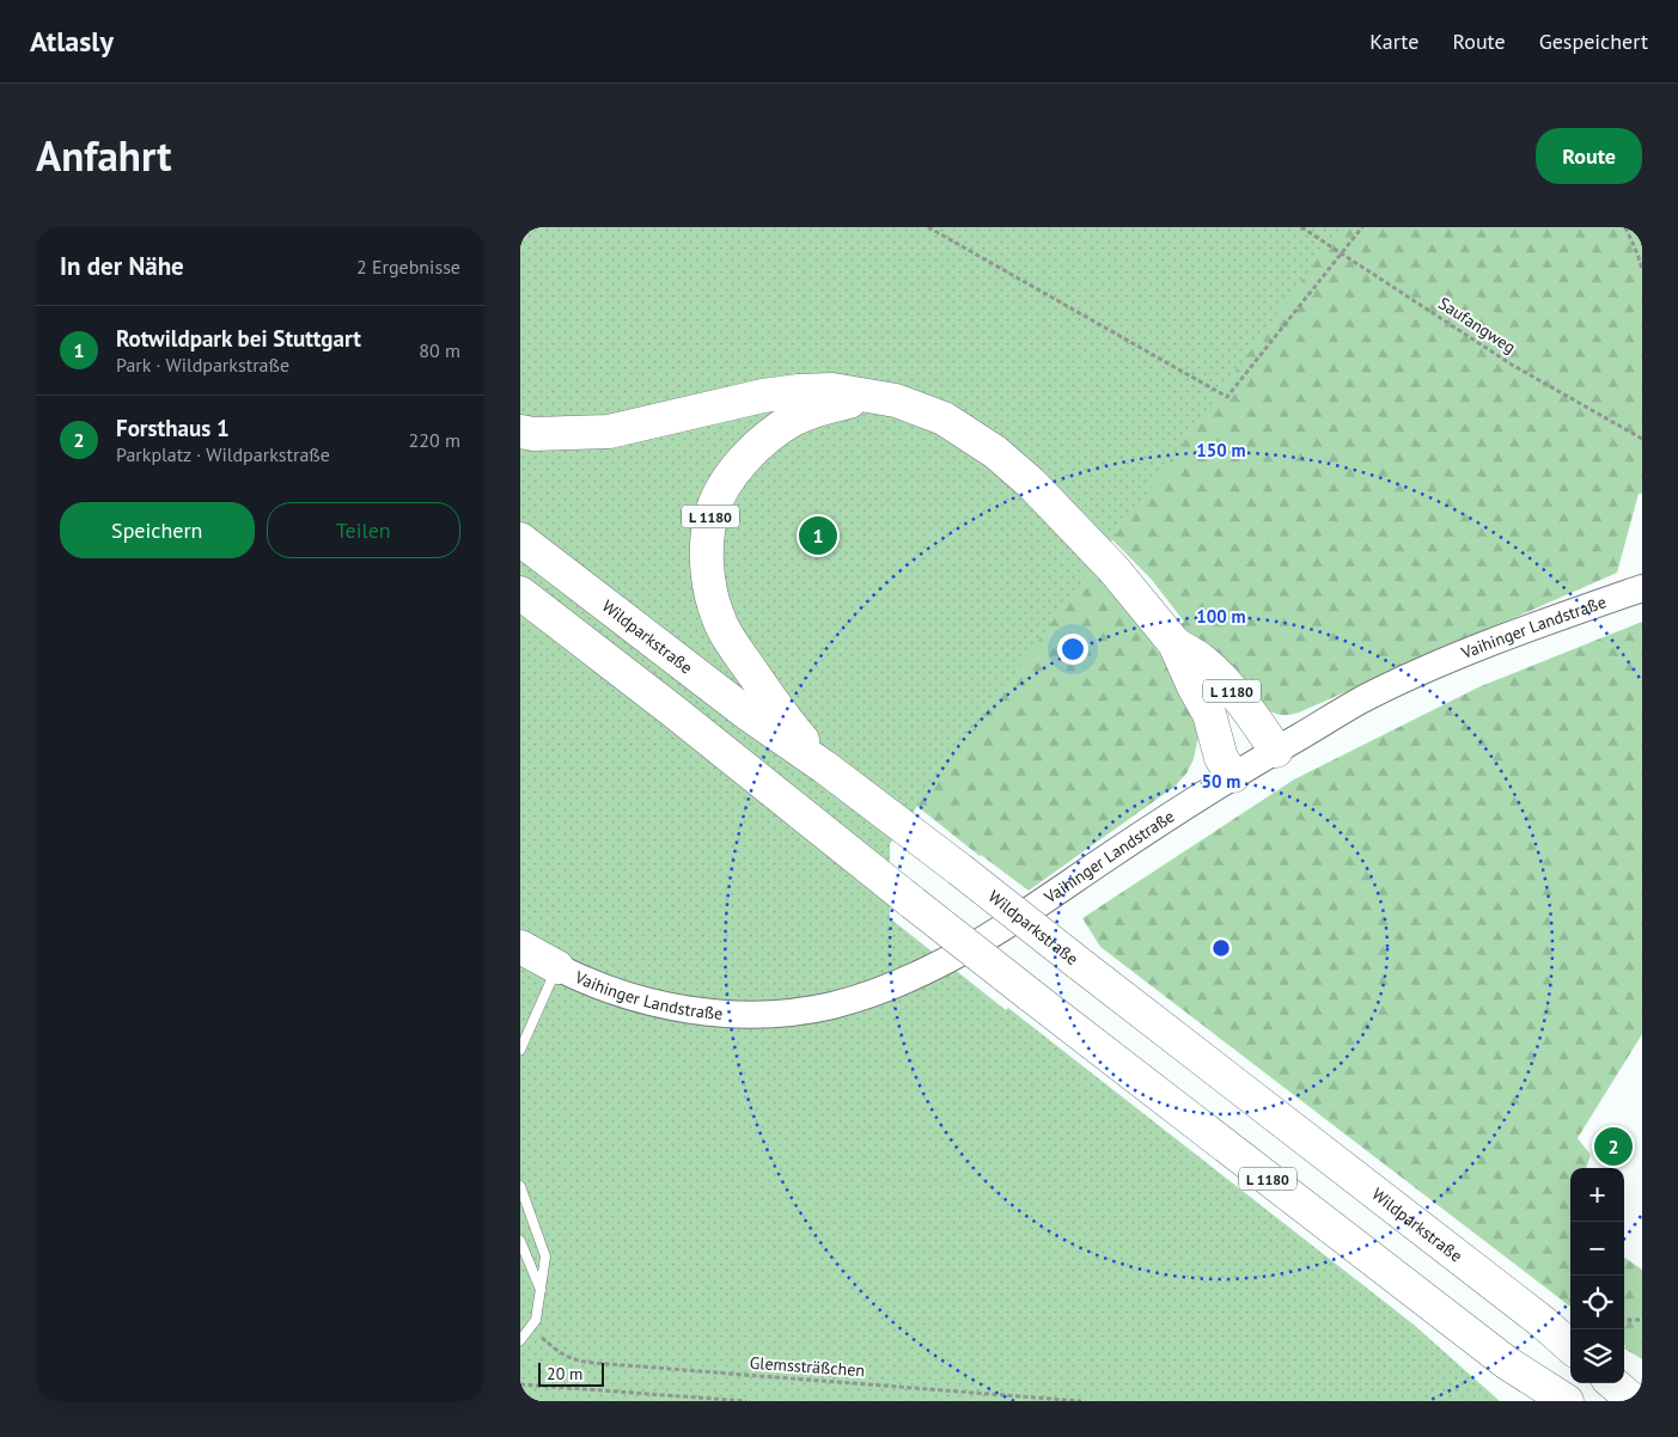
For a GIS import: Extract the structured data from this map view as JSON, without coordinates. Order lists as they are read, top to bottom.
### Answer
{
  "streets": {
    "highway": ["L 1180", "Wildparkstraße"],
    "street": ["Vaihinger Landstraße"],
    "path": ["Saufangweg", "Glemssträßchen"]
  },
  "crossings": [
    ["L 1180", "Vaihinger Landstraße"],
    ["L 1180", "Wildparkstraße"]
  ],
  "scale_bar": "20 m",
  "page": {
    "header": "Atlasly",
    "nav": ["Karte", "Route", "Gespeichert"],
    "title": "Anfahrt",
    "buttons": [
      "Route",
      ["Speichern", "Teilen"]
    ],
    "heading": ["In der Nähe", "2 Ergebnisse"],
    "list": [
      {
        "mark": "1",
        "name": "Rotwildpark bei Stuttgart",
        "note": "Park · Wildparkstraße",
        "value": "80 m"
      },
      {
        "mark": "2",
        "name": "Forsthaus 1",
        "note": "Parkplatz · Wildparkstraße",
        "value": "220 m"
      }
    ],
    "pins": ["1", "2"],
    "map_buttons": ["+", "−"],
    "scale": "20 m"
  },
  "rings": ["150 m", "100 m", "50 m"]
}
